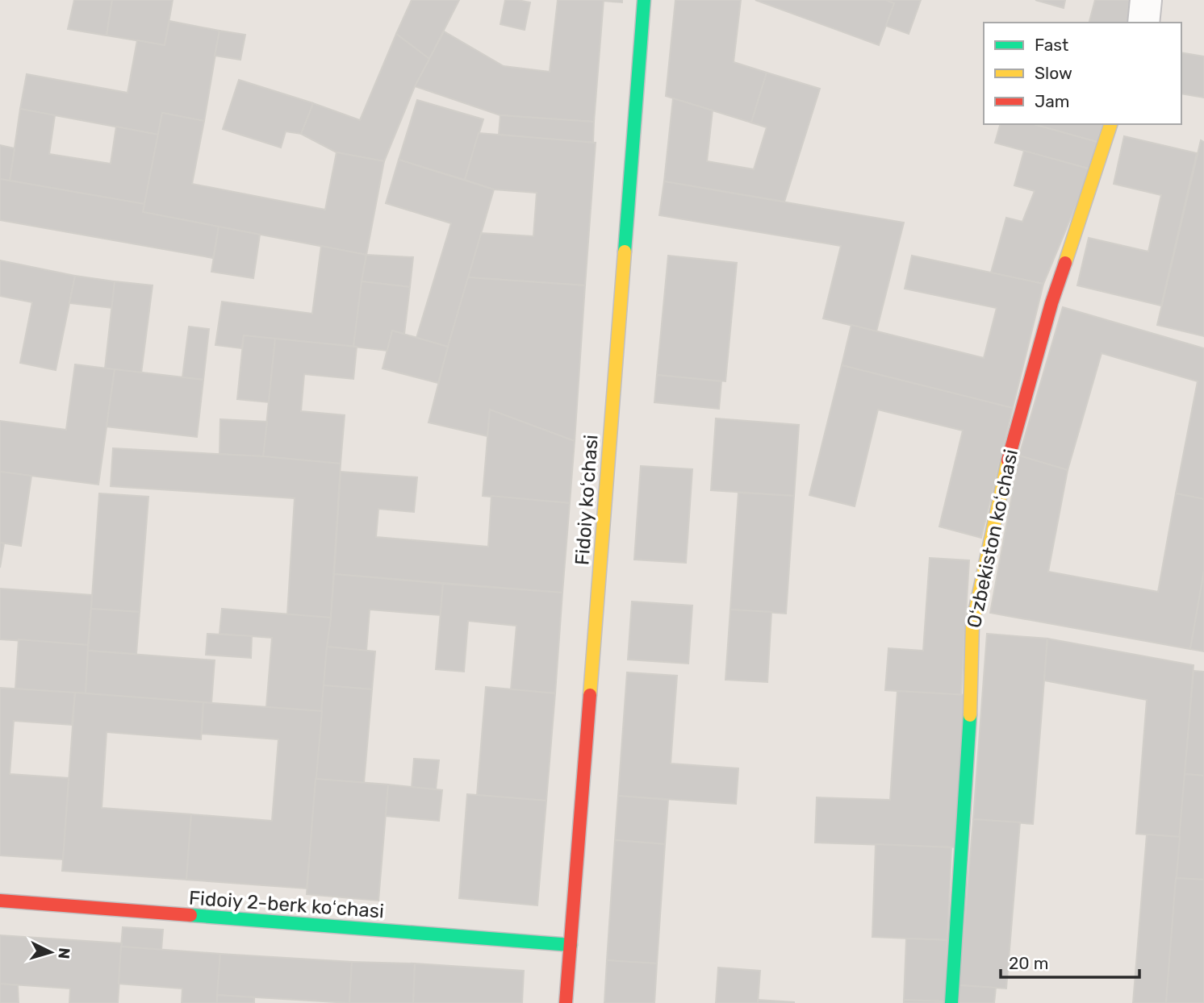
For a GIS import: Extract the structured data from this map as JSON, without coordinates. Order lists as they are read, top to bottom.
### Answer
{
  "streets": {
    "street": ["Fidoiy koʻchasi", "Oʻzbekiston koʻchasi", "Fidoiy 2-berk koʻchasi"]
  },
  "crossings": [
    ["Fidoiy koʻchasi", "Fidoiy 2-berk koʻchasi"]
  ],
  "legend": ["Fast", "Slow", "Jam"],
  "scale_bar": "20 m",
  "north": "right"
}
